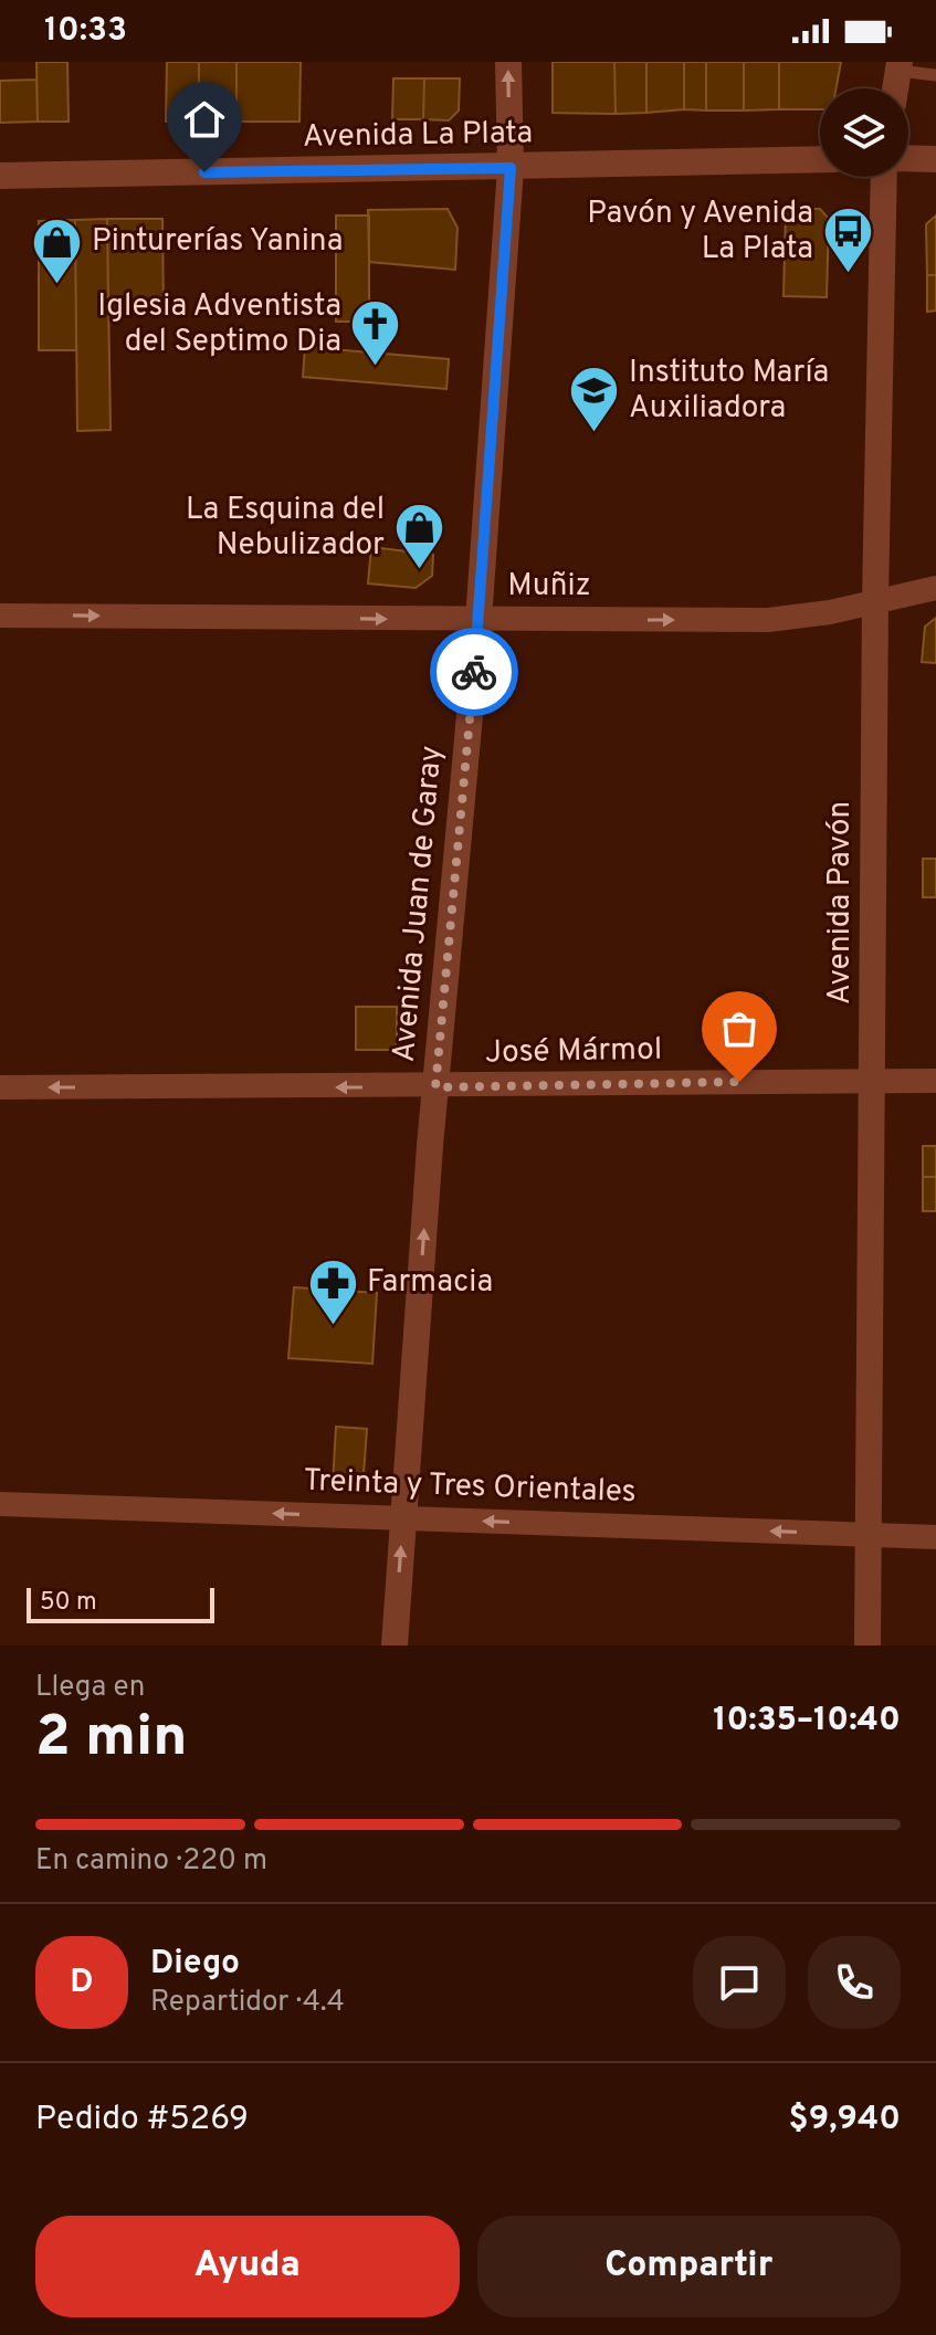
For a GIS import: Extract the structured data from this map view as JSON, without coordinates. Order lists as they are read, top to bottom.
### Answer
{
  "streets": {
    "main road": ["Avenida La Plata", "Avenida Pavón", "Avenida Juan de Garay"],
    "street": ["Muñiz", "José Mármol", "Treinta y Tres Orientales"]
  },
  "crossings": [
    ["Avenida La Plata", "Avenida Juan de Garay"],
    ["Muñiz", "Avenida Pavón"],
    ["Muñiz", "Avenida Juan de Garay"],
    ["Avenida Pavón", "José Mármol"],
    ["Avenida Pavón", "Treinta y Tres Orientales"],
    ["Avenida Juan de Garay", "José Mármol"],
    ["Avenida Juan de Garay", "Treinta y Tres Orientales"]
  ],
  "one_way": [
    "Muñiz",
    "Avenida Juan de Garay",
    "José Mármol",
    "Treinta y Tres Orientales"
  ],
  "places": {
    "bus stop": ["Pavón y Avenida La Plata"],
    "shop": ["Pinturerías Yanina", "La Esquina del Nebulizador"],
    "church": ["Iglesia Adventista del Septimo Dia"],
    "school or university": ["Instituto María Auxiliadora"],
    "pharmacy": ["Farmacia"]
  },
  "scale_bar": "50 m",
  "page": {
    "status": "10:33",
    "scale": "50 m",
    "heading": ["2 min", "Llega en", "10:35–10:40"],
    "panel": [
      "Diego",
      "Repartidor · 4.4",
      "Pedido #5269",
      "$9,940"
    ],
    "bar": "En camino · 220 m",
    "round": "D",
    "buttons": ["Ayuda", "Compartir"]
  }
}
